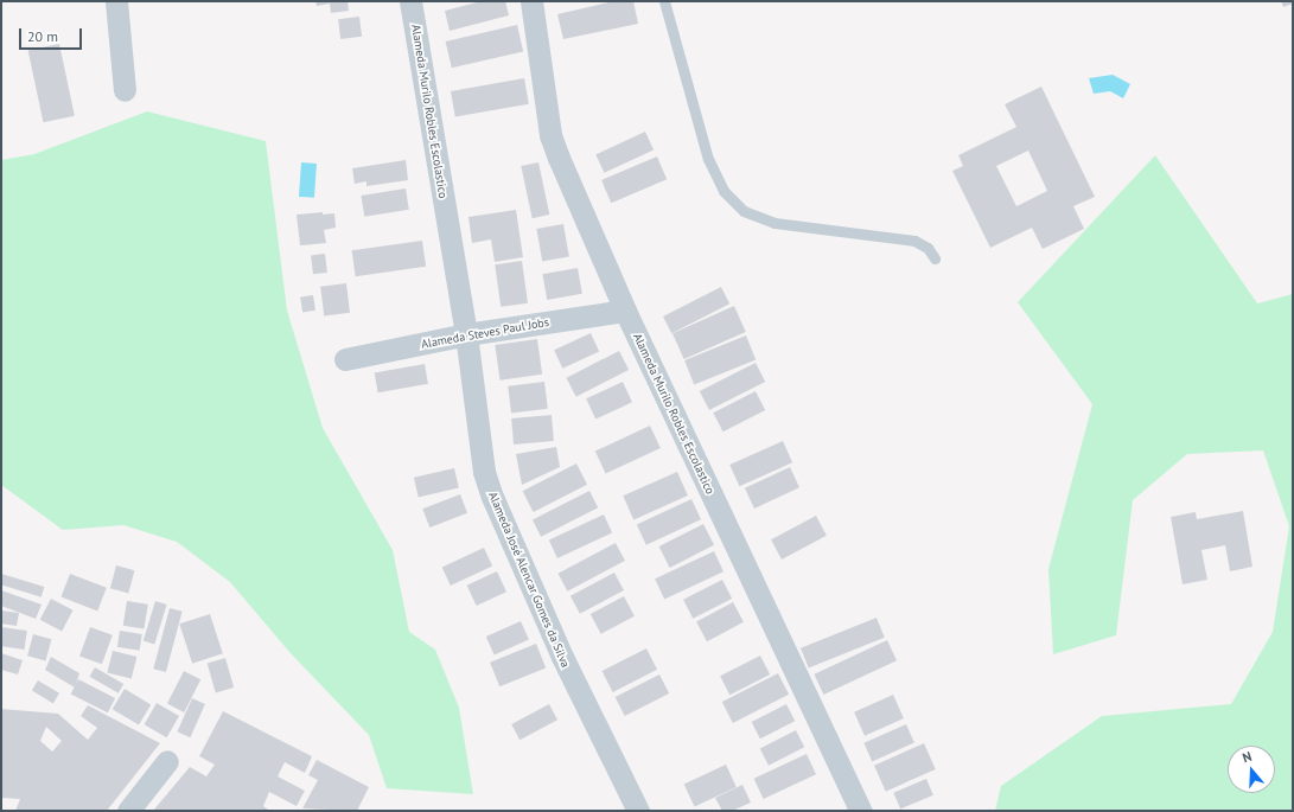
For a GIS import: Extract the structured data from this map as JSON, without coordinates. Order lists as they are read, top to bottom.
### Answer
{
  "streets": {
    "street": ["Alameda Murilo Robles Escolastico", "Alameda Steves Paul Jobs", "Alameda José Alencar Gomes da Silva"]
  },
  "crossings": [
    ["Alameda Murilo Robles Escolastico", "Alameda Steves Paul Jobs"],
    ["Alameda Murilo Robles Escolastico", "Alameda José Alencar Gomes da Silva"],
    ["Alameda Steves Paul Jobs", "Alameda José Alencar Gomes da Silva"]
  ],
  "scale_bar": "20 m",
  "north": "top"
}
